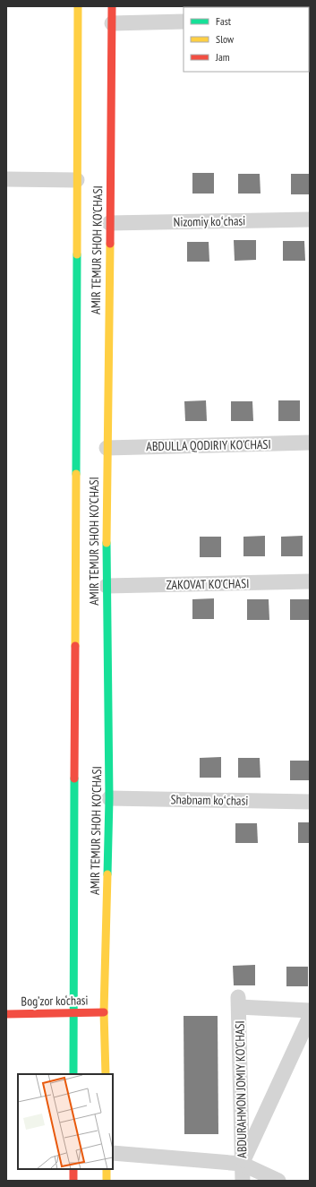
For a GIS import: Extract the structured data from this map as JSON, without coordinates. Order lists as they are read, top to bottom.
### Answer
{
  "streets": {
    "main road": ["AMIR TEMUR SHOH KO'CHASI", "Bogʼzor ko‘chasi"],
    "street": [
      "Nizomiy koʻchasi",
      "ABDULLA QODIRIY KO'CHASI",
      "ZAKOVAT KO'CHASI",
      "Shabnam koʻchasi",
      "ABDURAHMON JOMIY KO'CHASI"
    ]
  },
  "crossings": [
    ["Nizomiy koʻchasi", "AMIR TEMUR SHOH KO'CHASI"],
    ["AMIR TEMUR SHOH KO'CHASI", "ABDULLA QODIRIY KO'CHASI"],
    ["AMIR TEMUR SHOH KO'CHASI", "ZAKOVAT KO'CHASI"],
    ["AMIR TEMUR SHOH KO'CHASI", "Shabnam koʻchasi"],
    ["AMIR TEMUR SHOH KO'CHASI", "Bogʼzor ko‘chasi"]
  ],
  "legend": ["Fast", "Slow", "Jam"]
}
